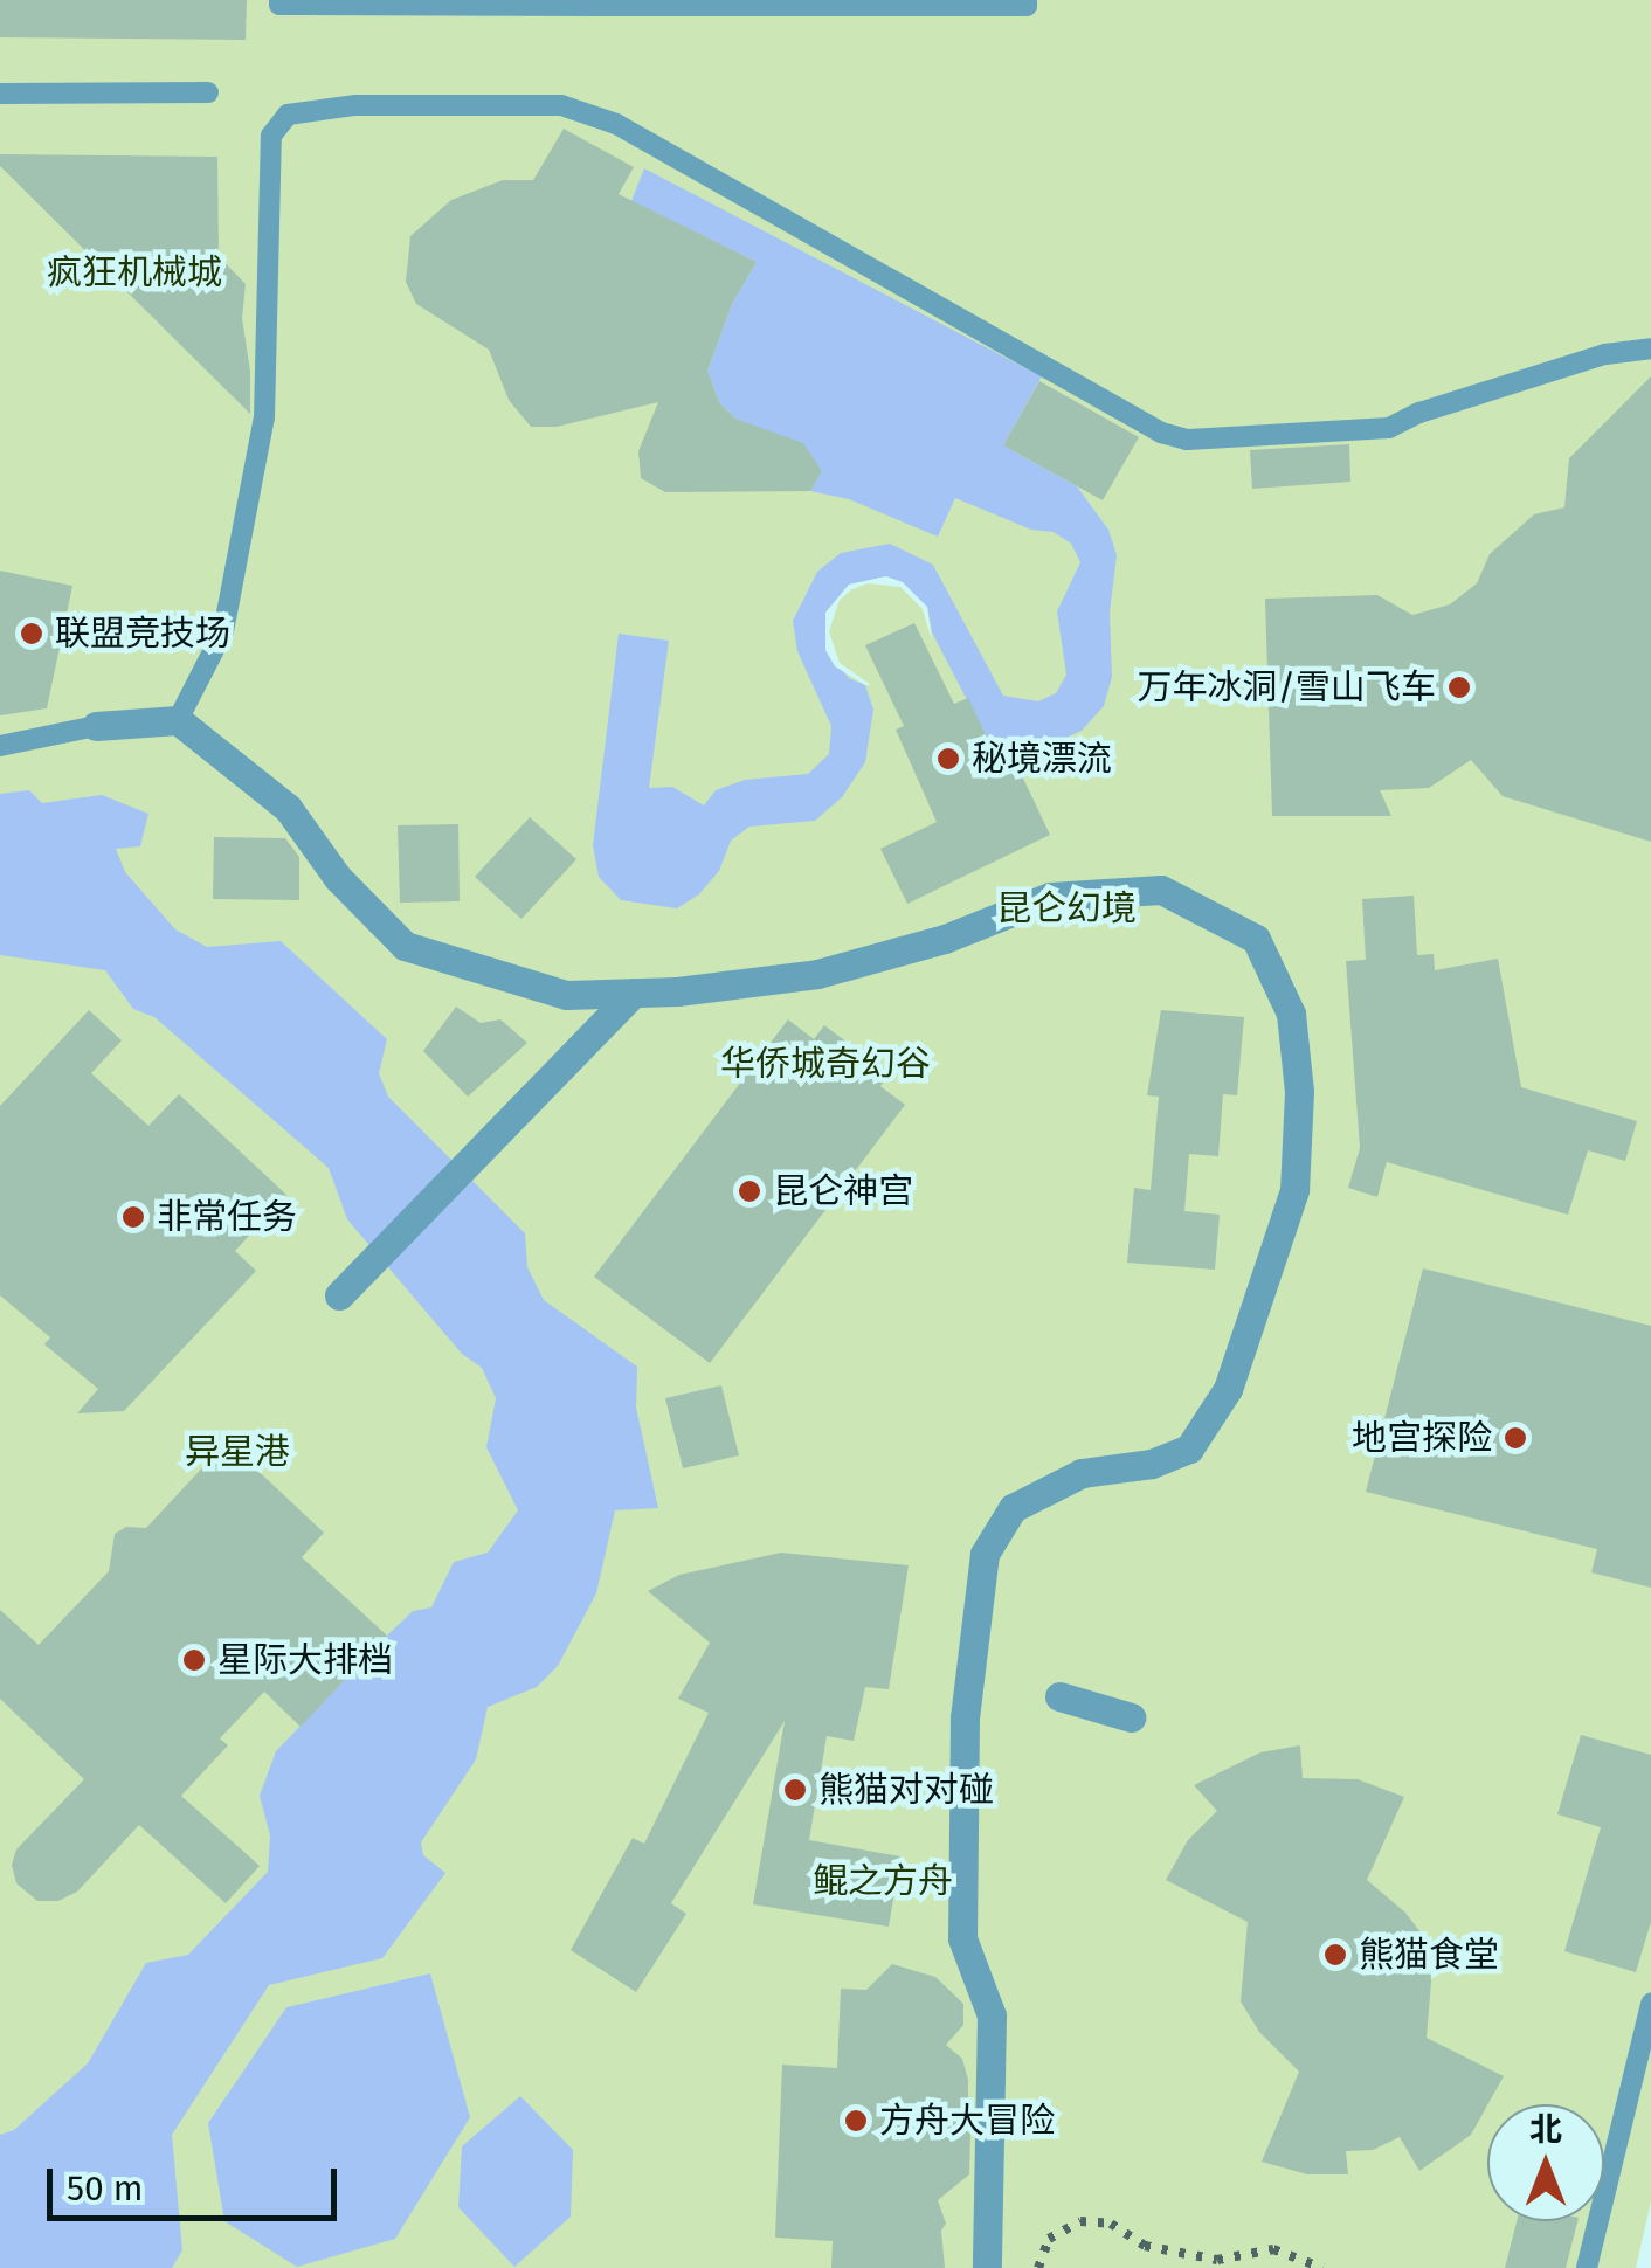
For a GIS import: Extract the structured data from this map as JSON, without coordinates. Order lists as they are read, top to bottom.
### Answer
{
  "parks": [
    "疯狂机械城",
    "昆仑幻境",
    "华侨城奇幻谷",
    "异星港",
    "鲲之方舟"
  ],
  "places": [
    "联盟竞技场",
    "万年冰洞/雪山飞车",
    "秘境漂流",
    "昆仑神宫",
    "非常任务",
    "地宫探险",
    "星际大排档",
    "熊猫对对碰",
    "熊猫食堂",
    "方舟大冒险"
  ],
  "scale_bar": "50 m",
  "north": "top"
}
